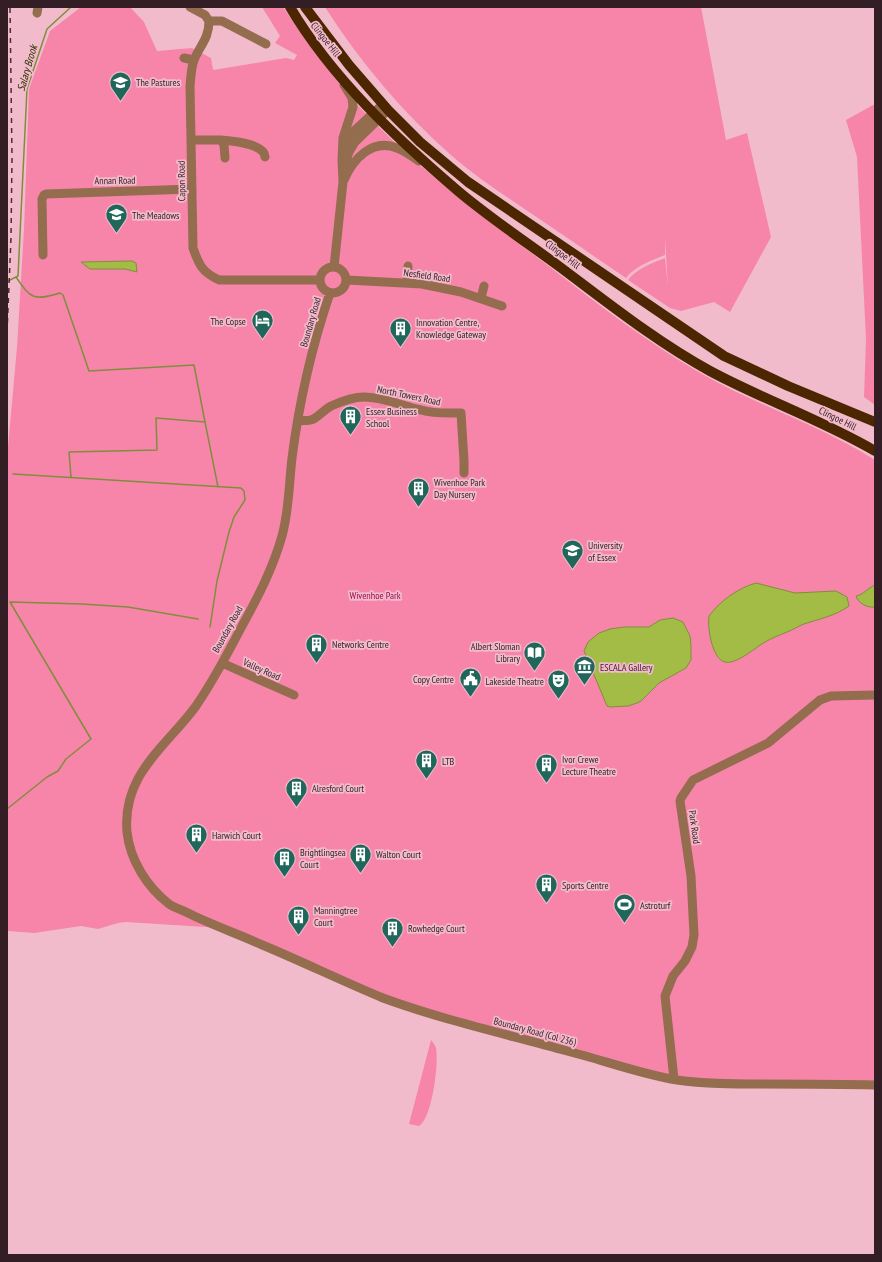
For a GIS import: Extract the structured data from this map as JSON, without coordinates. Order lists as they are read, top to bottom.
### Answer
{
  "streets": {
    "main road": ["Clingoe Hill"],
    "street": [
      "Annan Road",
      "Capon Road",
      "Nesfield Road",
      "Boundary Road",
      "North Towers Road",
      "Valley Road",
      "Park Road",
      "Boundary Road (Col 236)"
    ]
  },
  "crossings": [
    ["Annan Road", "Capon Road"],
    ["Capon Road", "Nesfield Road"],
    ["Capon Road", "Boundary Road"],
    ["Nesfield Road", "Boundary Road"],
    ["Boundary Road", "North Towers Road"],
    ["Boundary Road", "Valley Road"],
    ["Boundary Road", "Boundary Road (Col 236)"],
    ["Park Road", "Boundary Road (Col 236)"]
  ],
  "water": ["Salary Brook"],
  "parks": ["Wivenhoe Park"],
  "places": {
    "school or university": ["The Pastures", "The Meadows", "University of Essex"],
    "hotel": ["The Copse"],
    "building": [
      "Innovation Centre, Knowledge Gateway",
      "Essex Business School",
      "Wivenhoe Park Day Nursery",
      "Networks Centre",
      "LTB",
      "Ivor Crewe Lecture Theatre",
      "Alresford Court",
      "Harwich Court",
      "Walton Court",
      "Brightlingsea Court",
      "Sports Centre",
      "Manningtree Court",
      "Rowhedge Court"
    ],
    "library": ["Albert Sloman Library"],
    "museum": ["ESCALA Gallery"],
    "public building": ["Copy Centre"],
    "theatre": ["Lakeside Theatre"],
    "sports": ["Astroturf"]
  }
}
